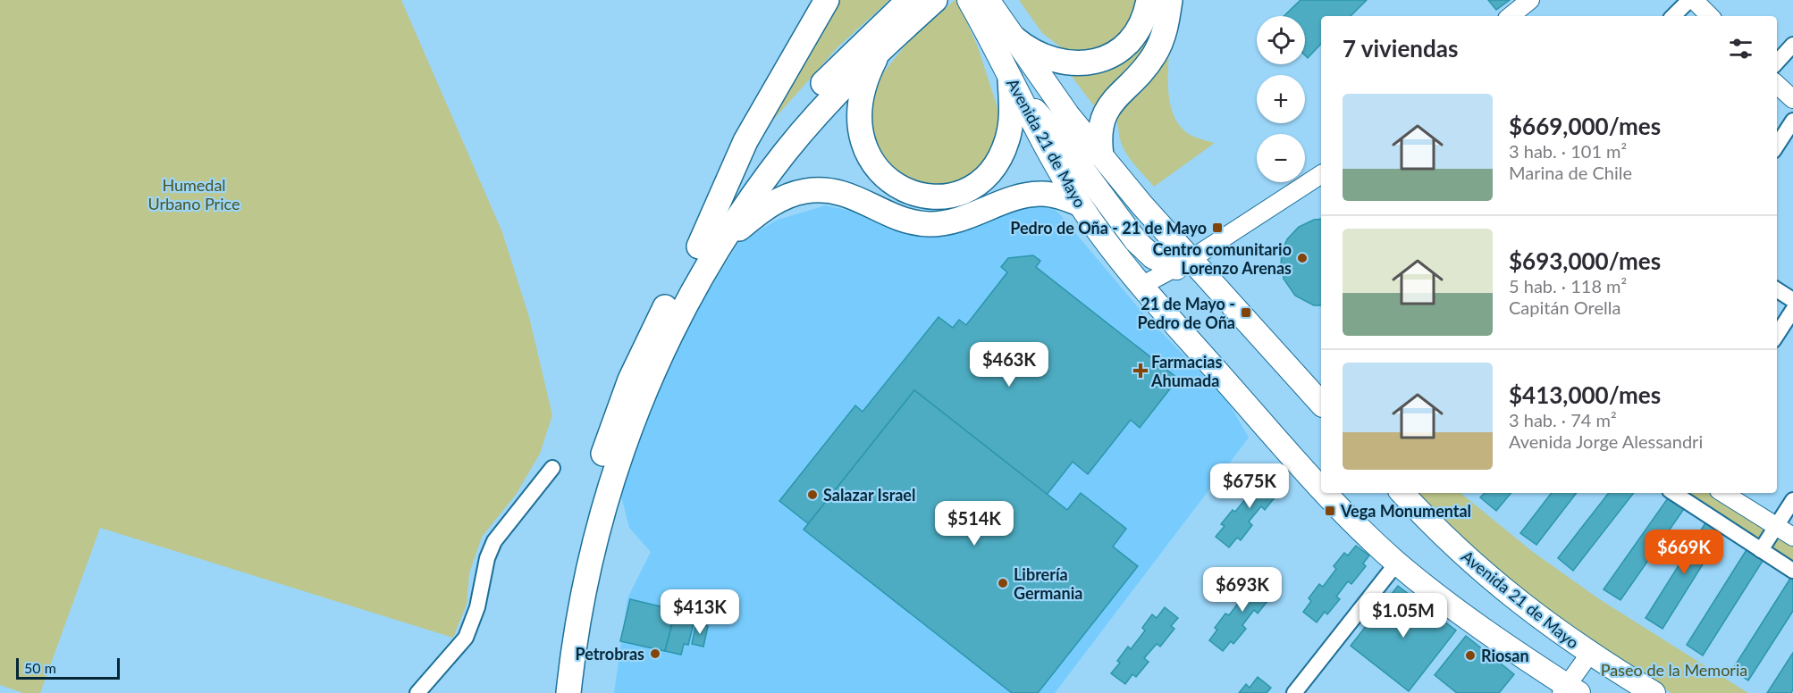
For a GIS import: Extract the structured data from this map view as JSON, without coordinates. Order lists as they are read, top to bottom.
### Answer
{
  "streets": {
    "main road": ["Avenida 21 de Mayo"]
  },
  "parks": ["Humedal Urbano Price", "Paseo de la Memoria"],
  "places": {
    "transit": ["Pedro de Oña - 21 de Mayo", "21 de Mayo - Pedro de Oña", "Vega Monumental"],
    "other": [
      "Centro comunitario Lorenzo Arenas",
      "Salazar Israel",
      "Librería Germania",
      "Petrobras",
      "Riosan"
    ],
    "health": ["Farmacias Ahumada"]
  },
  "scale_bar": "50 m",
  "page": {
    "map_buttons": ["+", "−"],
    "heading": "7 viviendas",
    "list": [
      {
        "name": "$669,000/mes",
        "note": "3 hab. · 101 m² · Marina de Chile"
      },
      {
        "name": "$693,000/mes",
        "note": "5 hab. · 118 m² · Capitán Orella"
      },
      {
        "name": "$413,000/mes",
        "note": "3 hab. · 74 m² · Avenida Jorge Alessandri"
      }
    ],
    "price": [
      "$463K",
      "$675K",
      "$514K",
      "$669K",
      "$693K",
      "$413K",
      "$1.05M"
    ],
    "scale": "50 m"
  }
}
